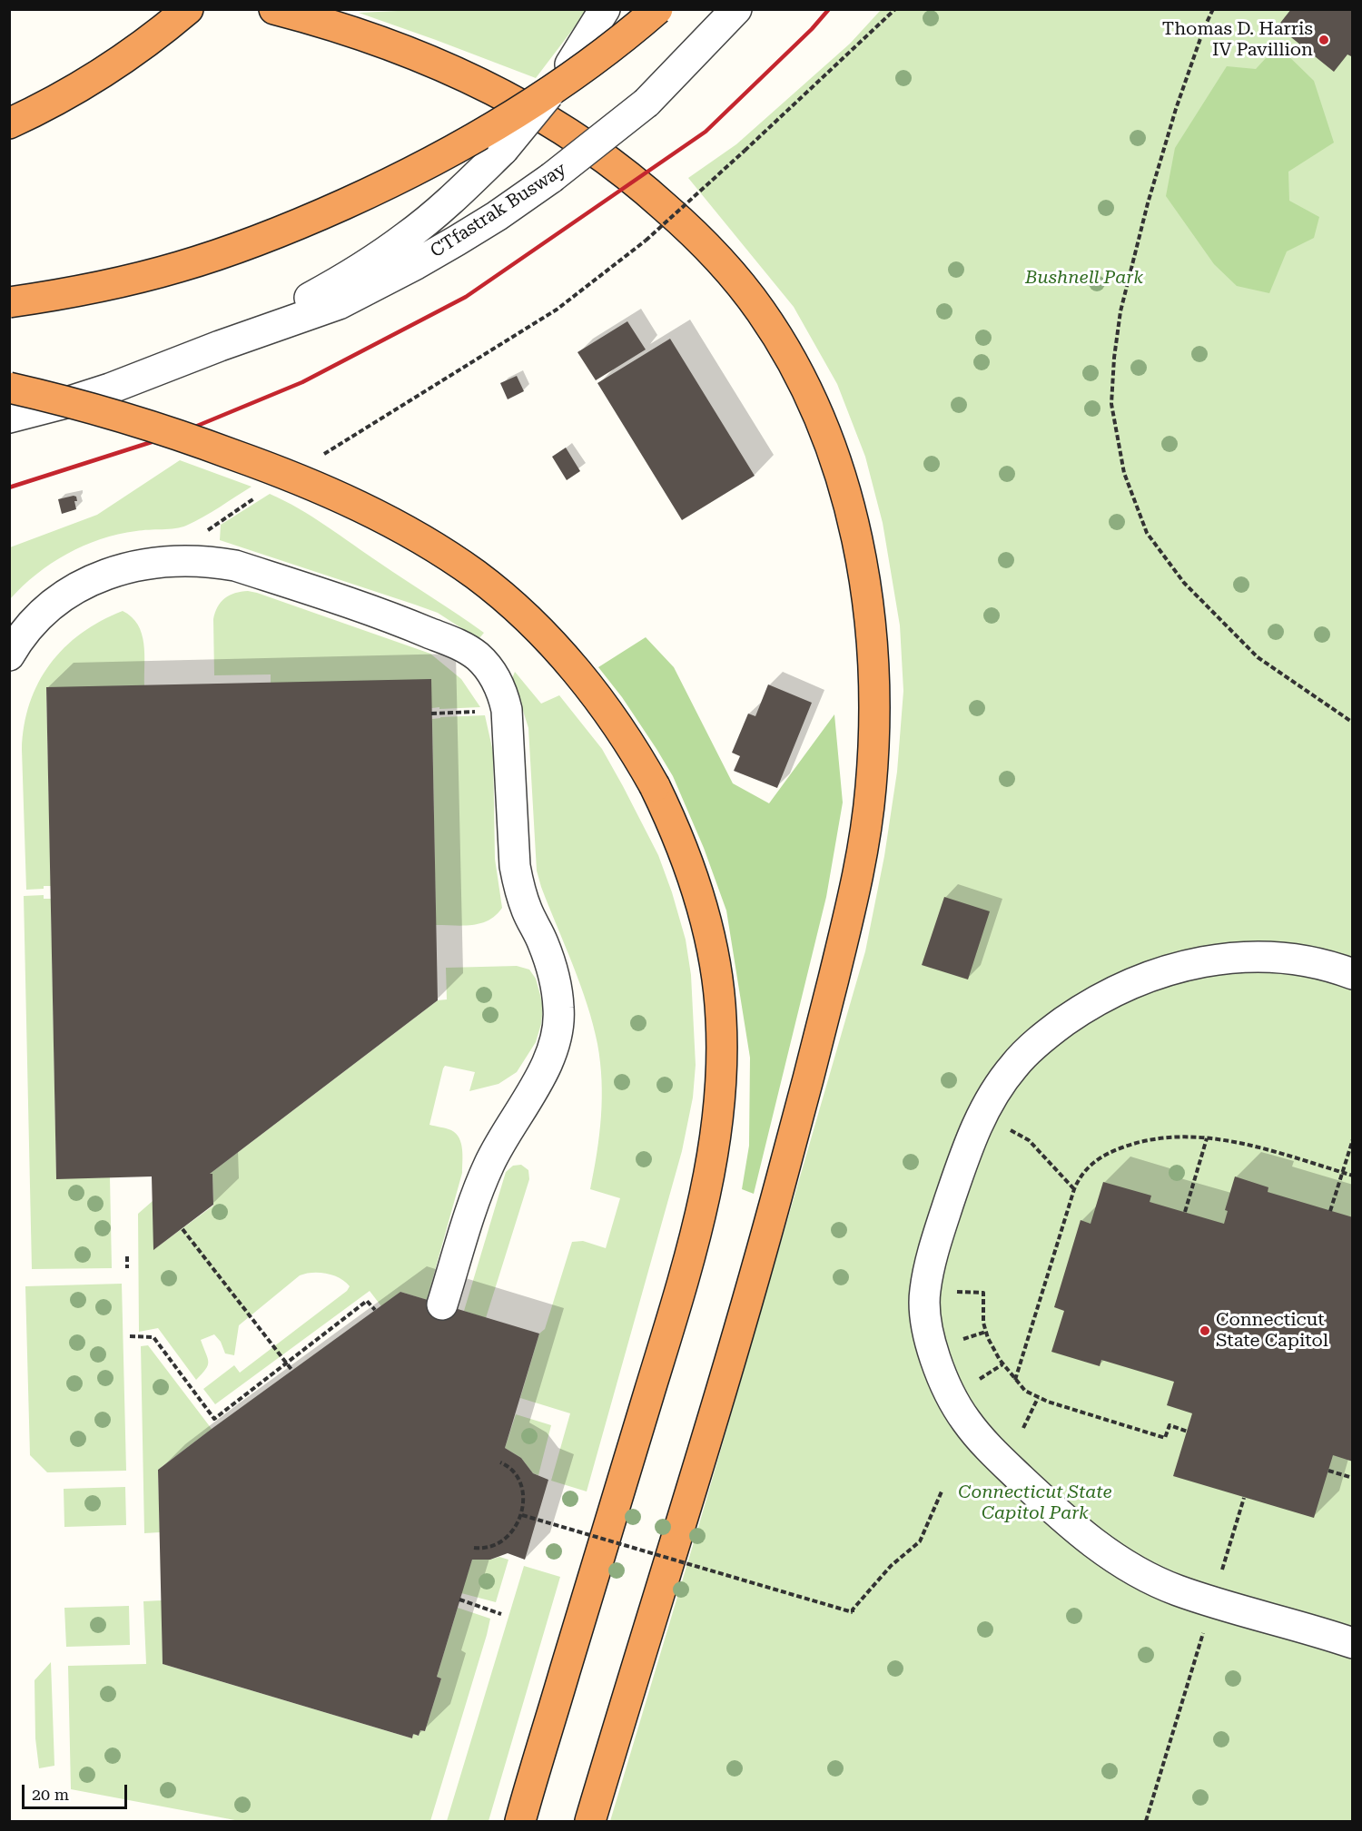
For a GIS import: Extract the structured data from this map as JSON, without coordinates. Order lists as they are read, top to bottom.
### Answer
{
  "streets": {
    "street": ["CTfastrak Busway"]
  },
  "parks": ["Bushnell Park", "Connecticut State Capitol Park"],
  "places": ["Thomas D. Harris IV Pavillion", "Connecticut State Capitol"],
  "scale_bar": "20 m"
}
